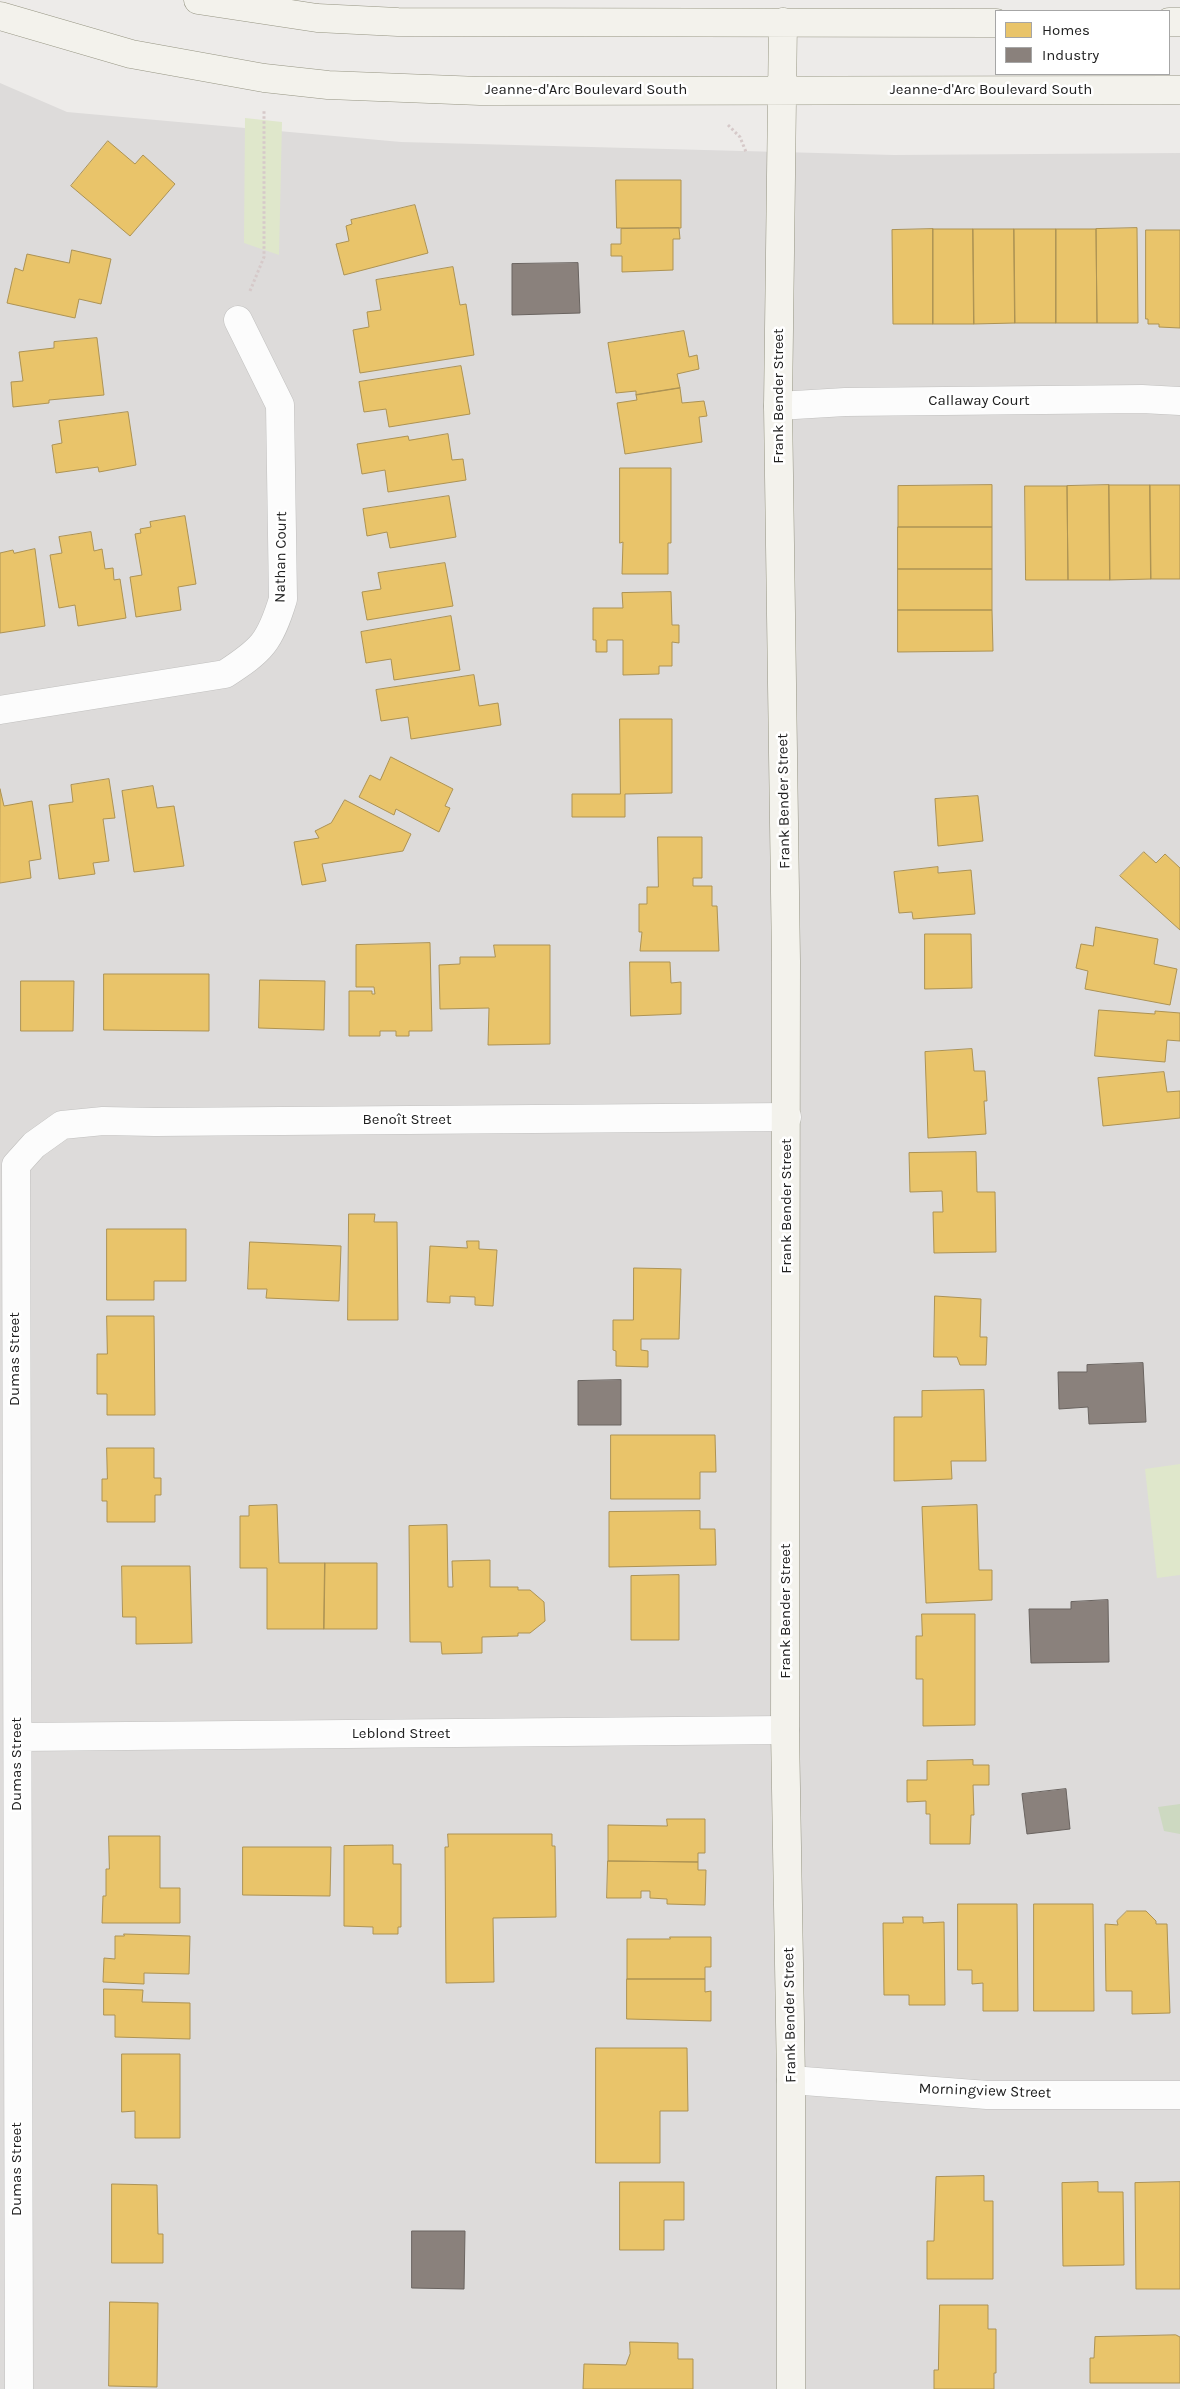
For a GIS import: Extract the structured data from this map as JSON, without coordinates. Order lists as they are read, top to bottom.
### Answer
{
  "streets": {
    "street": [
      "Jeanne-d'Arc Boulevard South",
      "Frank Bender Street",
      "Callaway Court",
      "Nathan Court",
      "Benoît Street",
      "Dumas Street",
      "Leblond Street",
      "Morningview Street"
    ]
  },
  "crossings": [
    ["Jeanne-d'Arc Boulevard South", "Frank Bender Street"],
    ["Frank Bender Street", "Callaway Court"],
    ["Frank Bender Street", "Benoît Street"],
    ["Frank Bender Street", "Leblond Street"],
    ["Frank Bender Street", "Morningview Street"],
    ["Benoît Street", "Dumas Street"],
    ["Dumas Street", "Leblond Street"]
  ],
  "legend": ["Homes", "Industry"]
}
